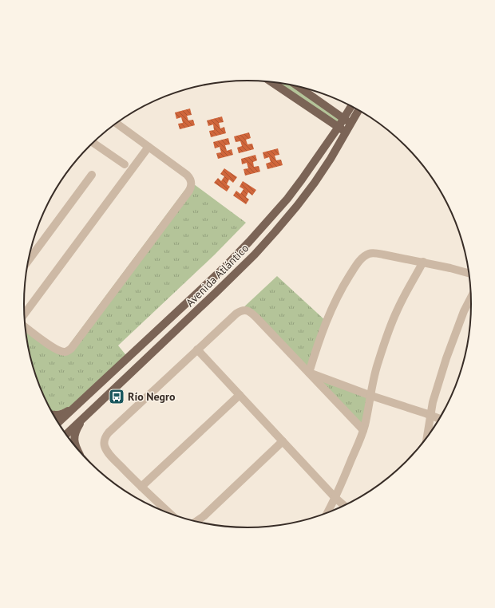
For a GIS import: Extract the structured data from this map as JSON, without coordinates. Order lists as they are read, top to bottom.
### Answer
{
  "streets": {
    "main road": ["Avenida Atlántico"]
  },
  "places": {
    "bus stop": ["Río Negro"]
  }
}
